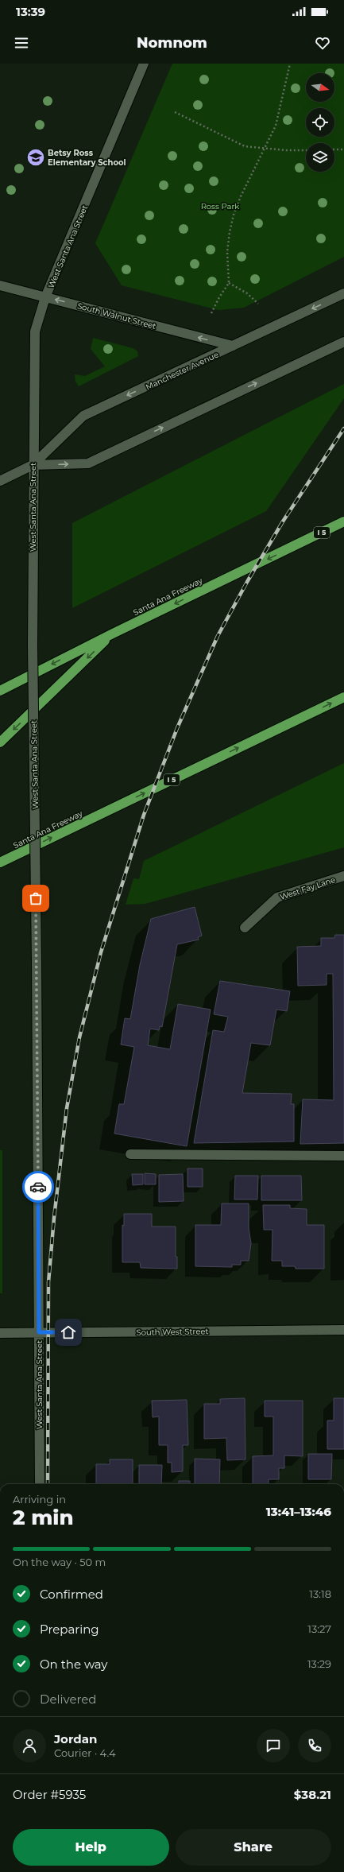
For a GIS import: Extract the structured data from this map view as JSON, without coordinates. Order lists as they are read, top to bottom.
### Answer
{
  "streets": {
    "highway": ["I 5", "Santa Ana Freeway"],
    "street": [
      "West Santa Ana Street",
      "South Walnut Street",
      "Manchester Avenue",
      "West Fay Lane",
      "South West Street"
    ]
  },
  "crossings": [
    ["West Santa Ana Street", "South Walnut Street"],
    ["West Santa Ana Street", "Manchester Avenue"],
    ["West Santa Ana Street", "South West Street"],
    ["South Walnut Street", "Manchester Avenue"]
  ],
  "one_way": ["South Walnut Street"],
  "parks": ["Ross Park"],
  "places": {
    "school or university": ["Betsy Ross Elementary School"]
  },
  "north": "right",
  "page": {
    "status": "13:39",
    "header": "Nomnom",
    "heading": ["2 min", "Arriving in", "13:41–13:46"],
    "panel": [
      "Jordan",
      "Courier · 4.4",
      "Order #5935",
      "$38.21"
    ],
    "bar": "On the way · 50 m",
    "list": [
      ["Confirmed", "13:18"],
      ["Preparing", "13:27"],
      ["On the way", "13:29"],
      "Delivered"
    ],
    "buttons": ["Help", "Share"]
  }
}
